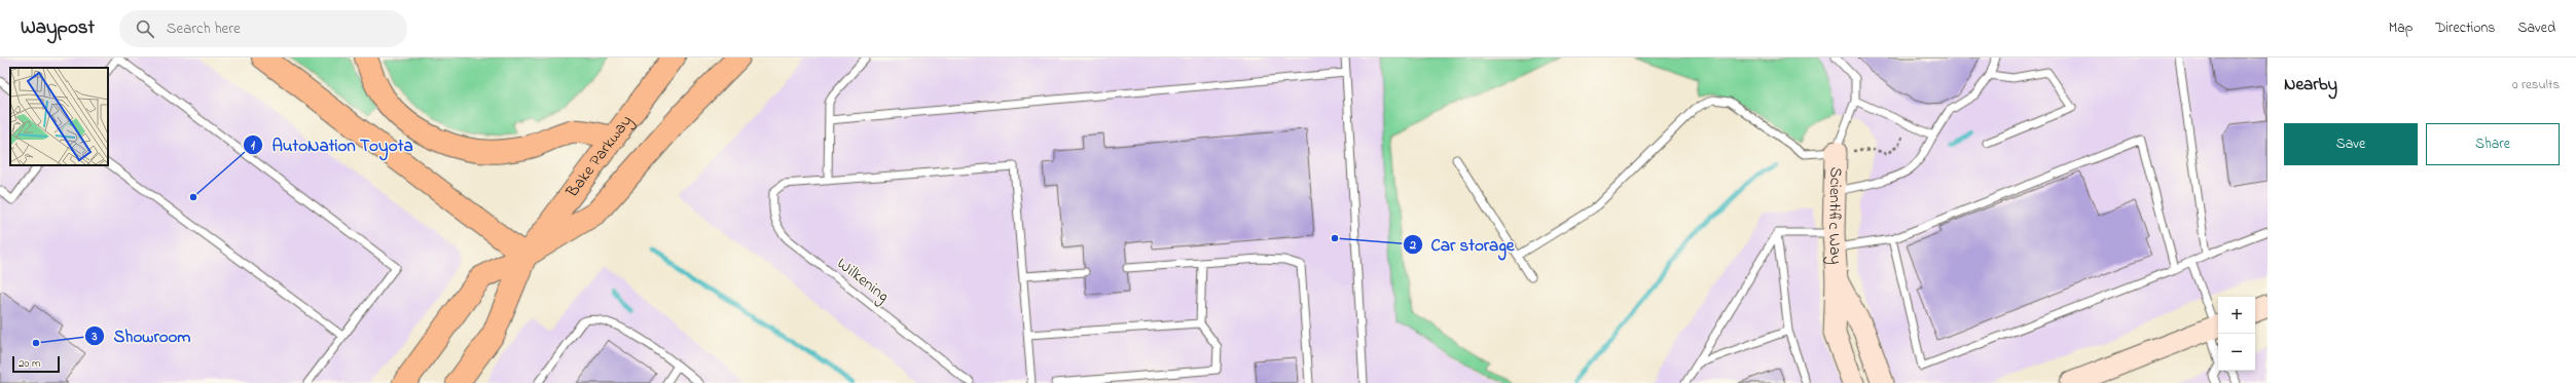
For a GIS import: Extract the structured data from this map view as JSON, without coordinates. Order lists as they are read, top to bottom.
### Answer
{
  "streets": {
    "main road": ["Bake Parkway"],
    "street": ["Scientific Way"],
    "lane": ["Wilkening"]
  },
  "places": ["AutoNation Toyota", "Car storage", "Showroom"],
  "scale_bar": "20 m",
  "page": {
    "header": "Waypost",
    "search": "Search here",
    "nav": ["Map", "Directions", "Saved"],
    "heading": ["Nearby", "0 results"],
    "buttons": ["Save", "Share"],
    "map_buttons": ["+", "−"],
    "scale": "20 m"
  }
}
